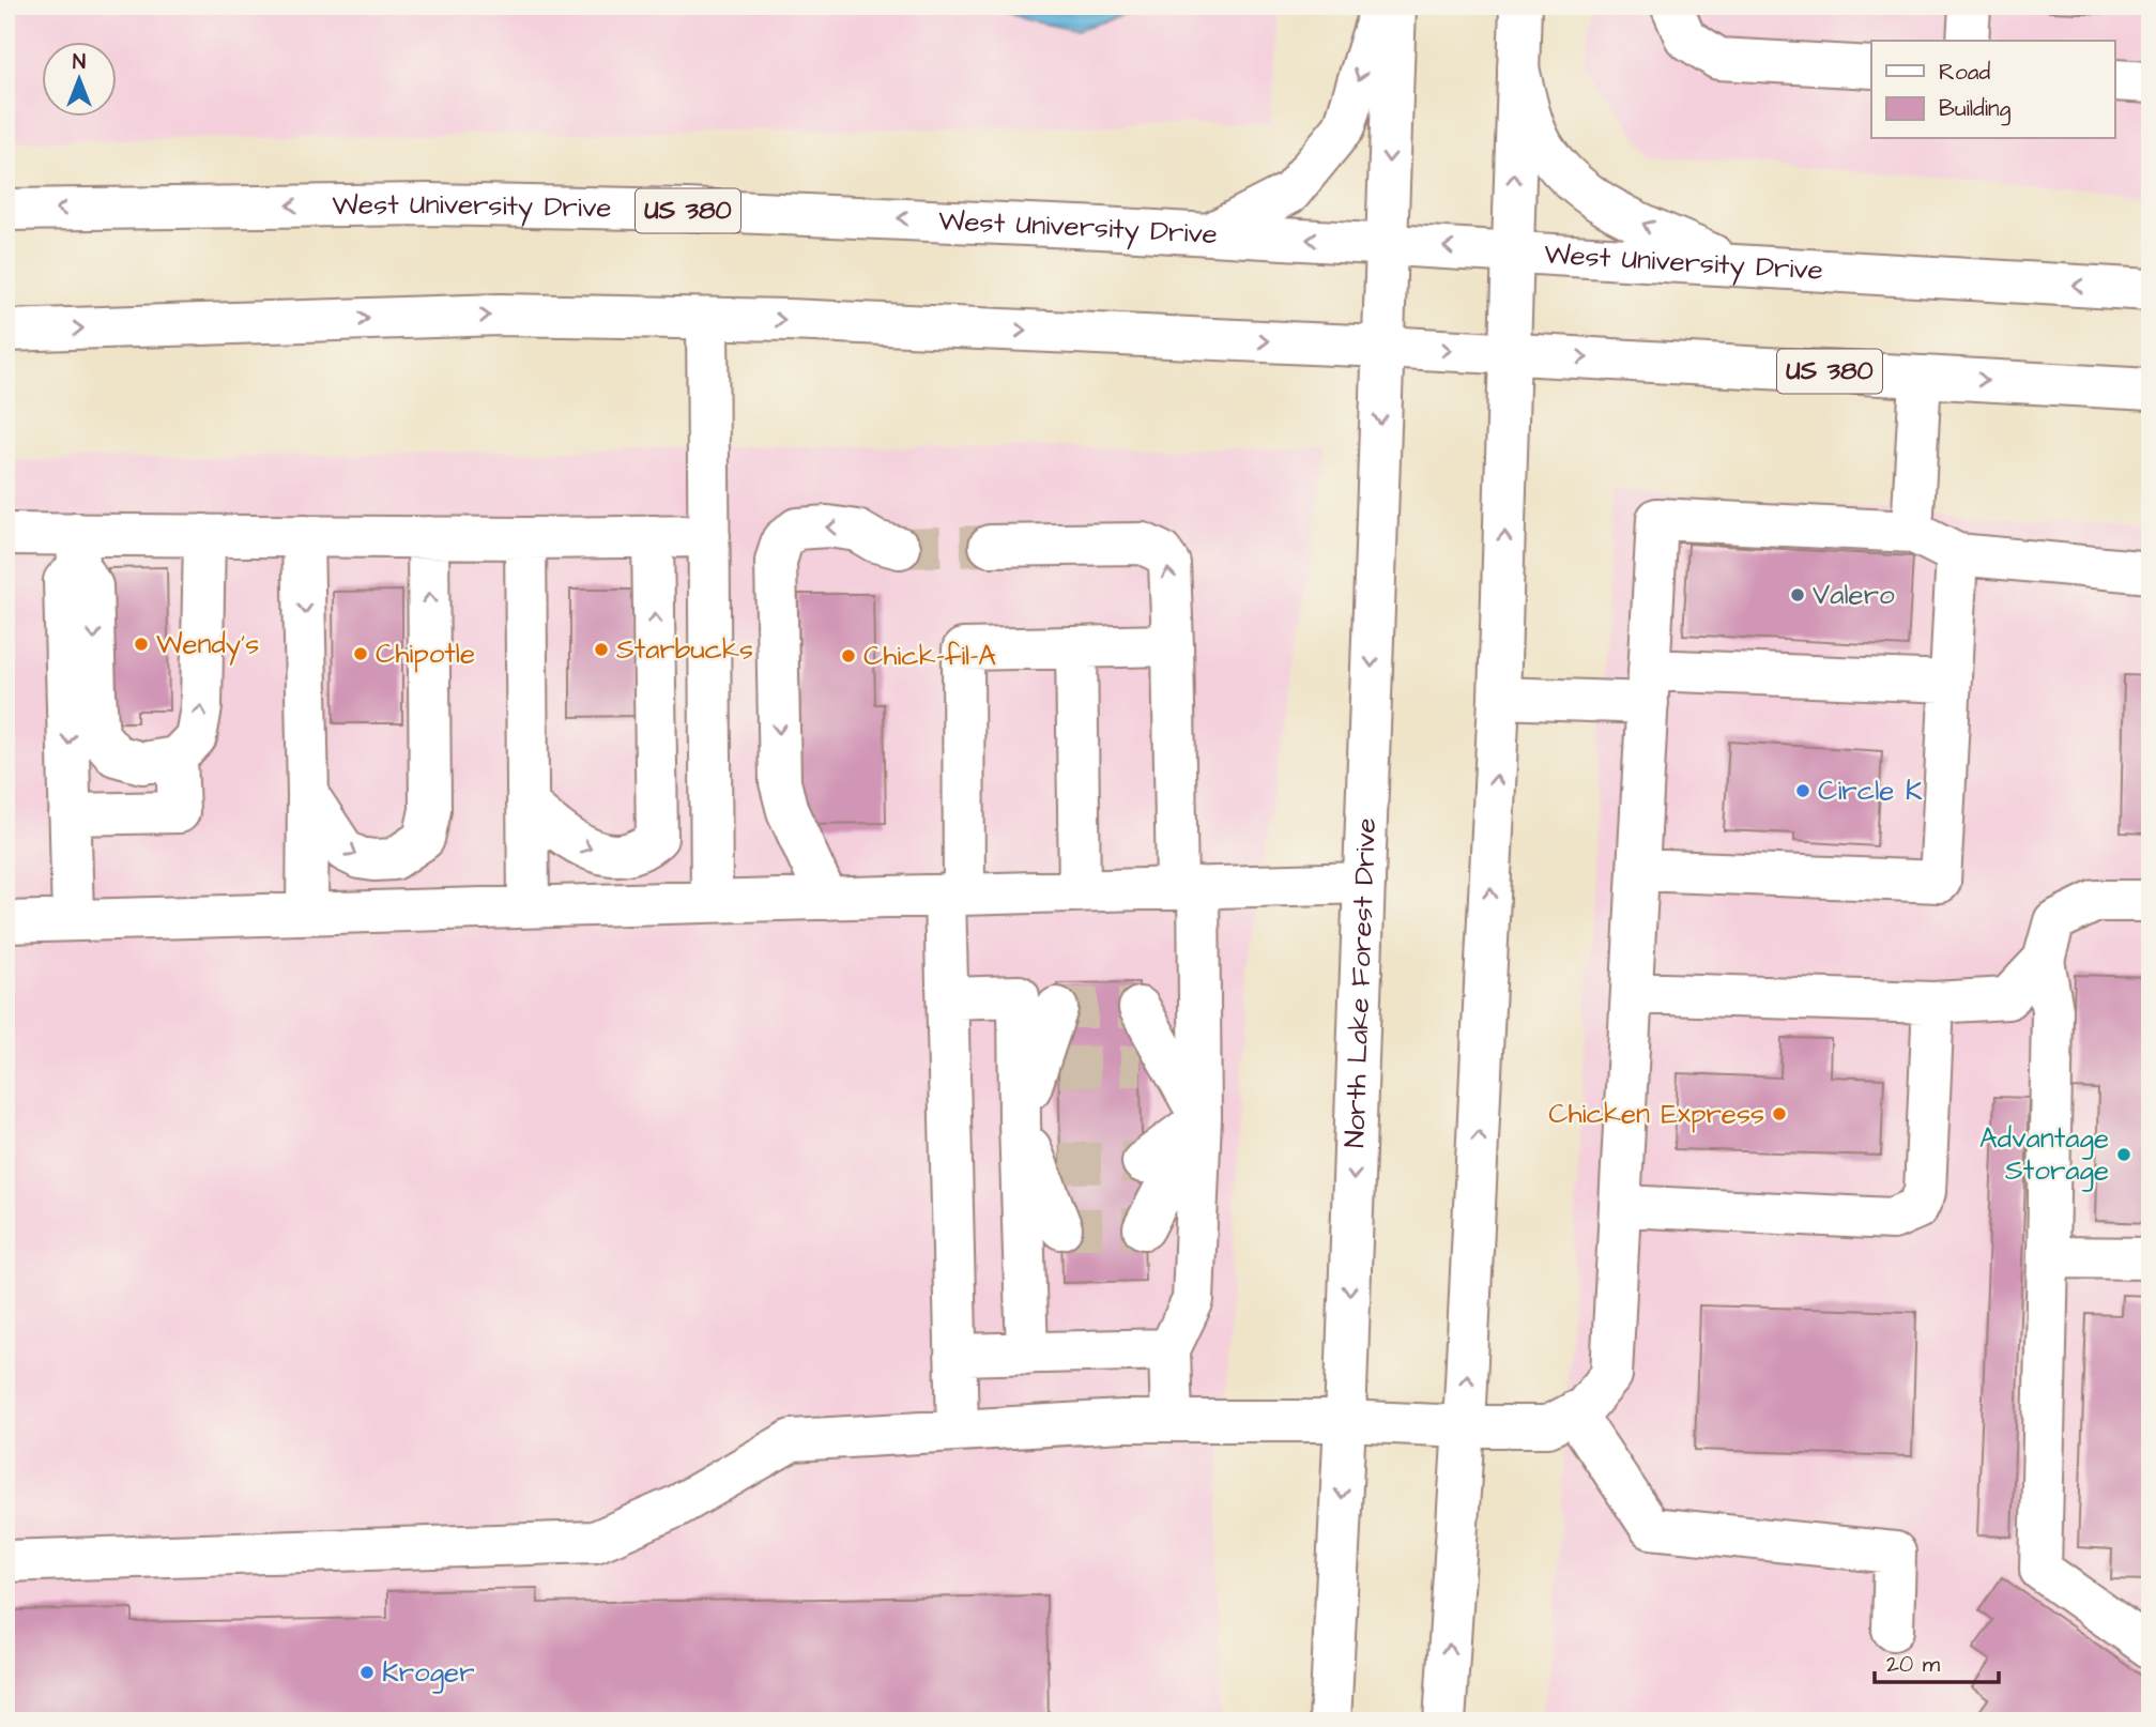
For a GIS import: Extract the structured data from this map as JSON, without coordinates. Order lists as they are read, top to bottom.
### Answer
{
  "streets": {
    "main road": ["West University Drive", "US 380", "North Lake Forest Drive"]
  },
  "crossings": [
    ["West University Drive", "North Lake Forest Drive"],
    ["US 380", "North Lake Forest Drive"]
  ],
  "places": [
    "Valero",
    "Wendy's",
    "Starbucks",
    "Chipotle",
    "Chick-fil-A",
    "Circle K",
    "Chicken Express",
    "Advantage Storage",
    "Kroger"
  ],
  "legend": ["Road", "Building"],
  "scale_bar": "20 m",
  "north": "top"
}
